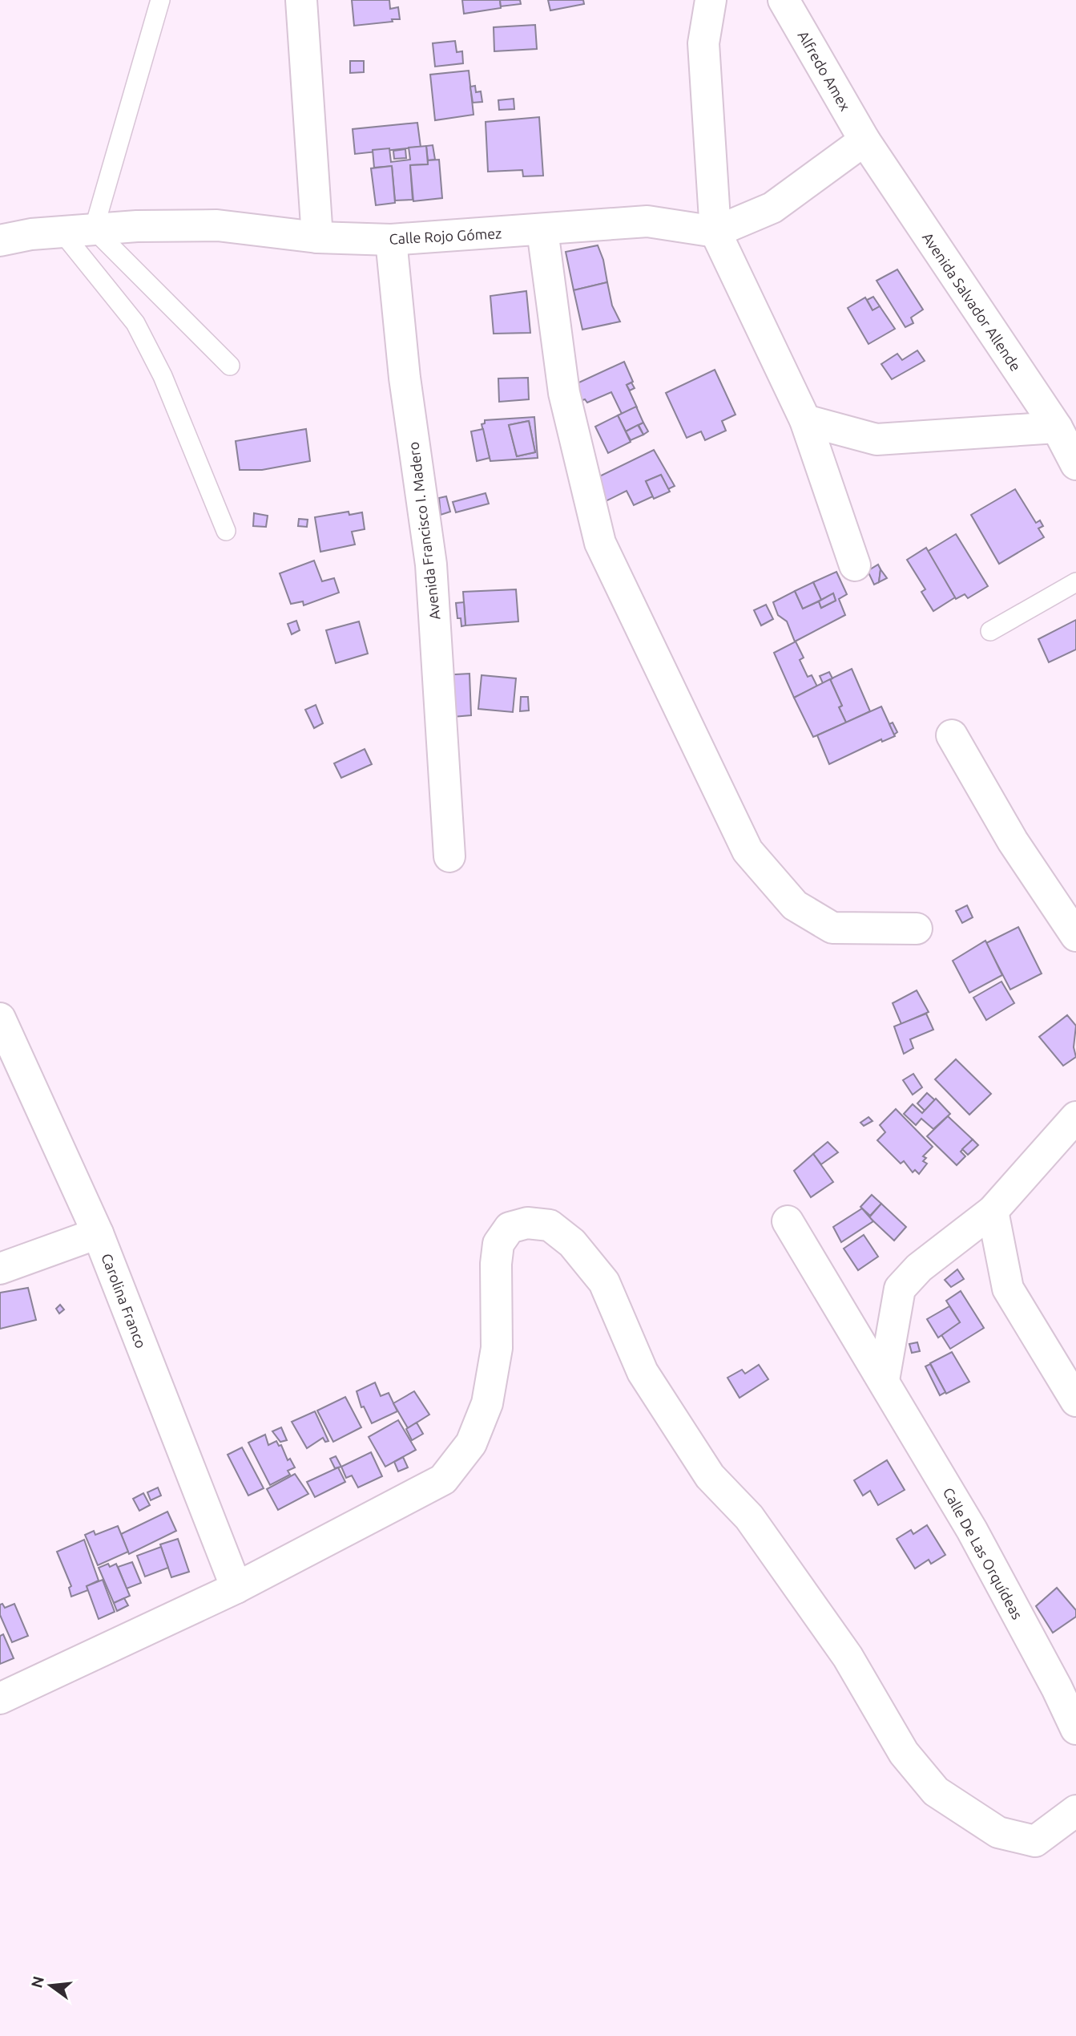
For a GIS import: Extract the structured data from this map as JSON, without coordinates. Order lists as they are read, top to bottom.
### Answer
{
  "streets": {
    "street": [
      "Alfredo Amex",
      "Calle Rojo Gómez",
      "Avenida Salvador Allende",
      "Avenida Francisco I. Madero",
      "Carolina Franco",
      "Calle De Las Orquídeas"
    ]
  },
  "crossings": [
    ["Alfredo Amex", "Avenida Salvador Allende"],
    ["Calle Rojo Gómez", "Avenida Francisco I. Madero"]
  ],
  "north": "left"
}
